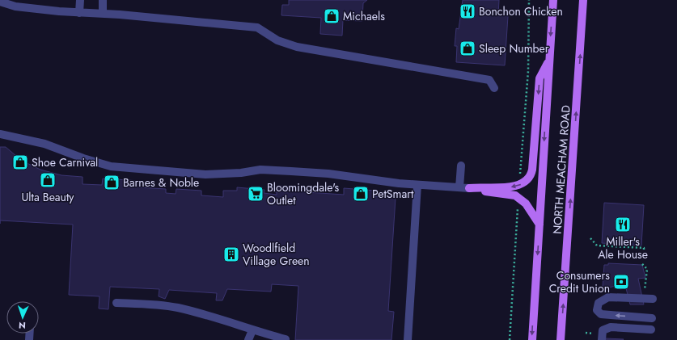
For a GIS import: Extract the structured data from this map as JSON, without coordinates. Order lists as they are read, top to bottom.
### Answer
{
  "streets": {
    "main road": ["NORTH MEACHAM ROAD"]
  },
  "places": {
    "restaurant": ["Bonchon Chicken", "Miller's Ale House"],
    "shop": [
      "Michaels",
      "Sleep Number",
      "Shoe Carnival",
      "Ulta Beauty",
      "Barnes & Noble",
      "PetSmart"
    ],
    "supermarket": ["Bloomingdale's Outlet"],
    "building": ["Woodlfield Village Green"],
    "bank": ["Consumers Credit Union"]
  },
  "north": "bottom"
}
